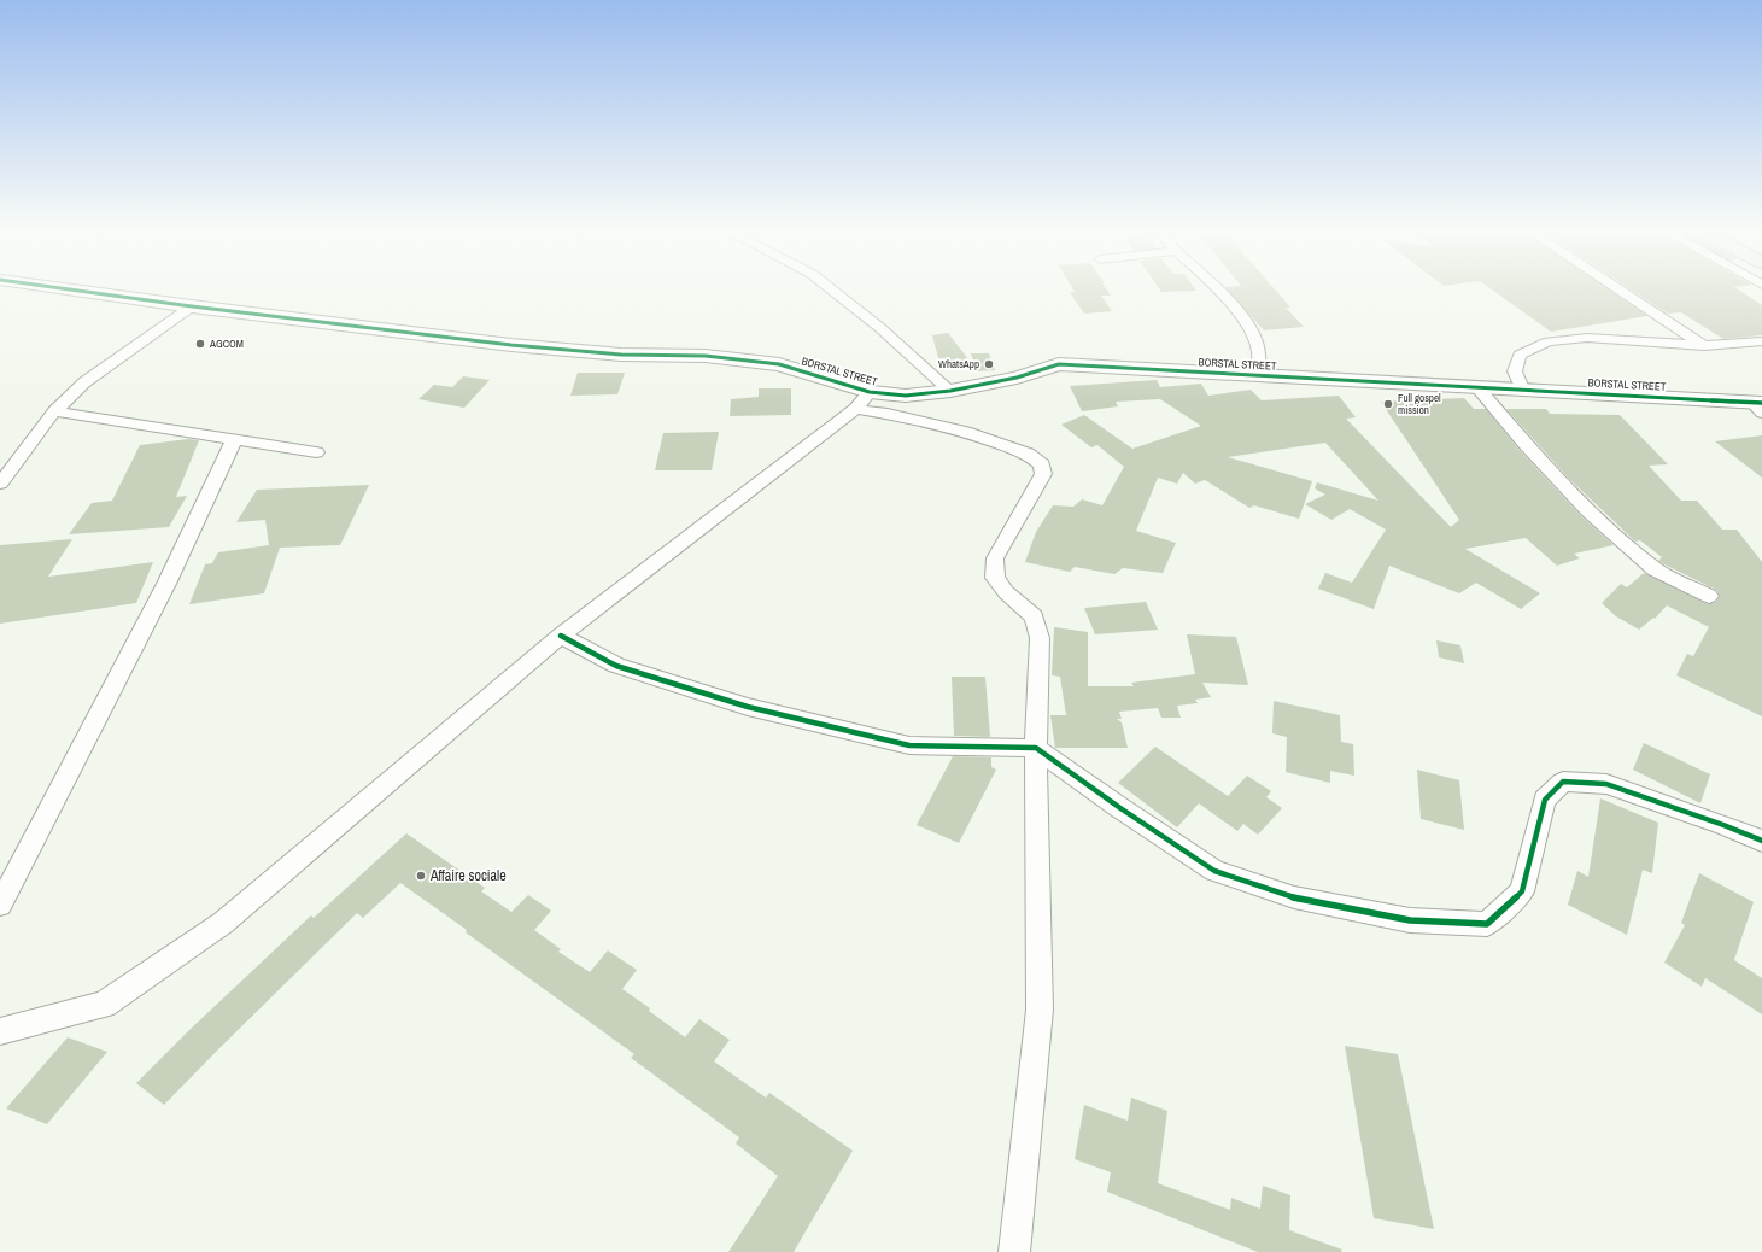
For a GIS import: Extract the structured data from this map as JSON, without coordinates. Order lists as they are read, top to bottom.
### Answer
{
  "streets": {
    "street": ["BORSTAL STREET"]
  },
  "places": [
    "AGCOM",
    "WhatsApp",
    "Full gospel mission",
    "Affaire sociale"
  ]
}
